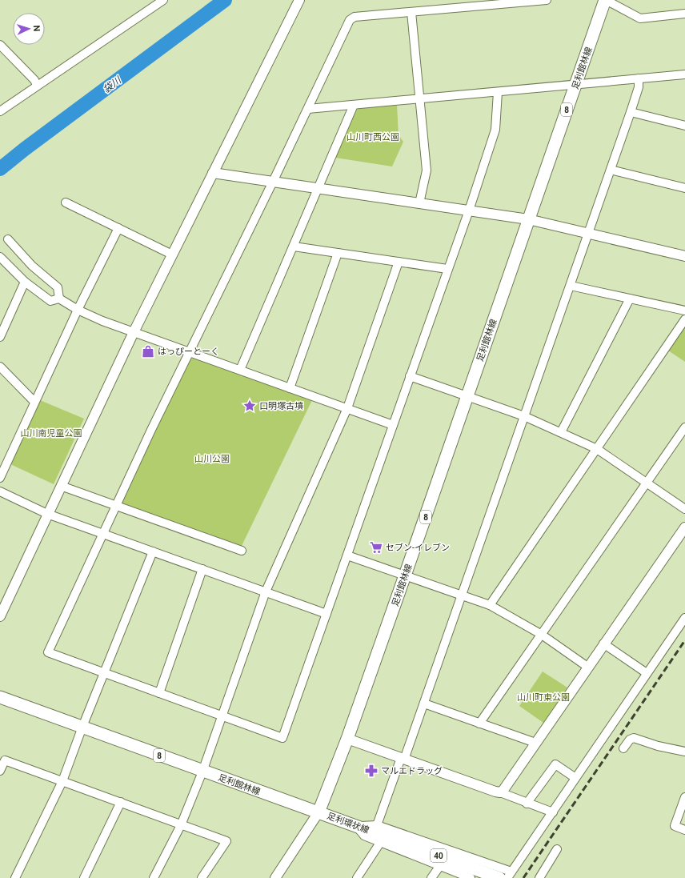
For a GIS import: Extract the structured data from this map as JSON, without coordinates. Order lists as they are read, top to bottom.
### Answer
{
  "streets": {
    "main road": [
      "足利館林線",
      "8",
      "足利環状線",
      "40"
    ]
  },
  "crossings": [
    ["足利館林線", "足利環状線"],
    ["足利環状線", "40"]
  ],
  "water": ["袋川"],
  "parks": [
    "山川町西公園",
    "山川南児童公園",
    "山川公園",
    "山川町東公園"
  ],
  "places": {
    "shop": ["はっぴーとーく"],
    "place": ["口明塚古墳"],
    "supermarket": ["セブン-イレブン"],
    "pharmacy": ["マルエドラッグ"]
  },
  "north": "right"
}
